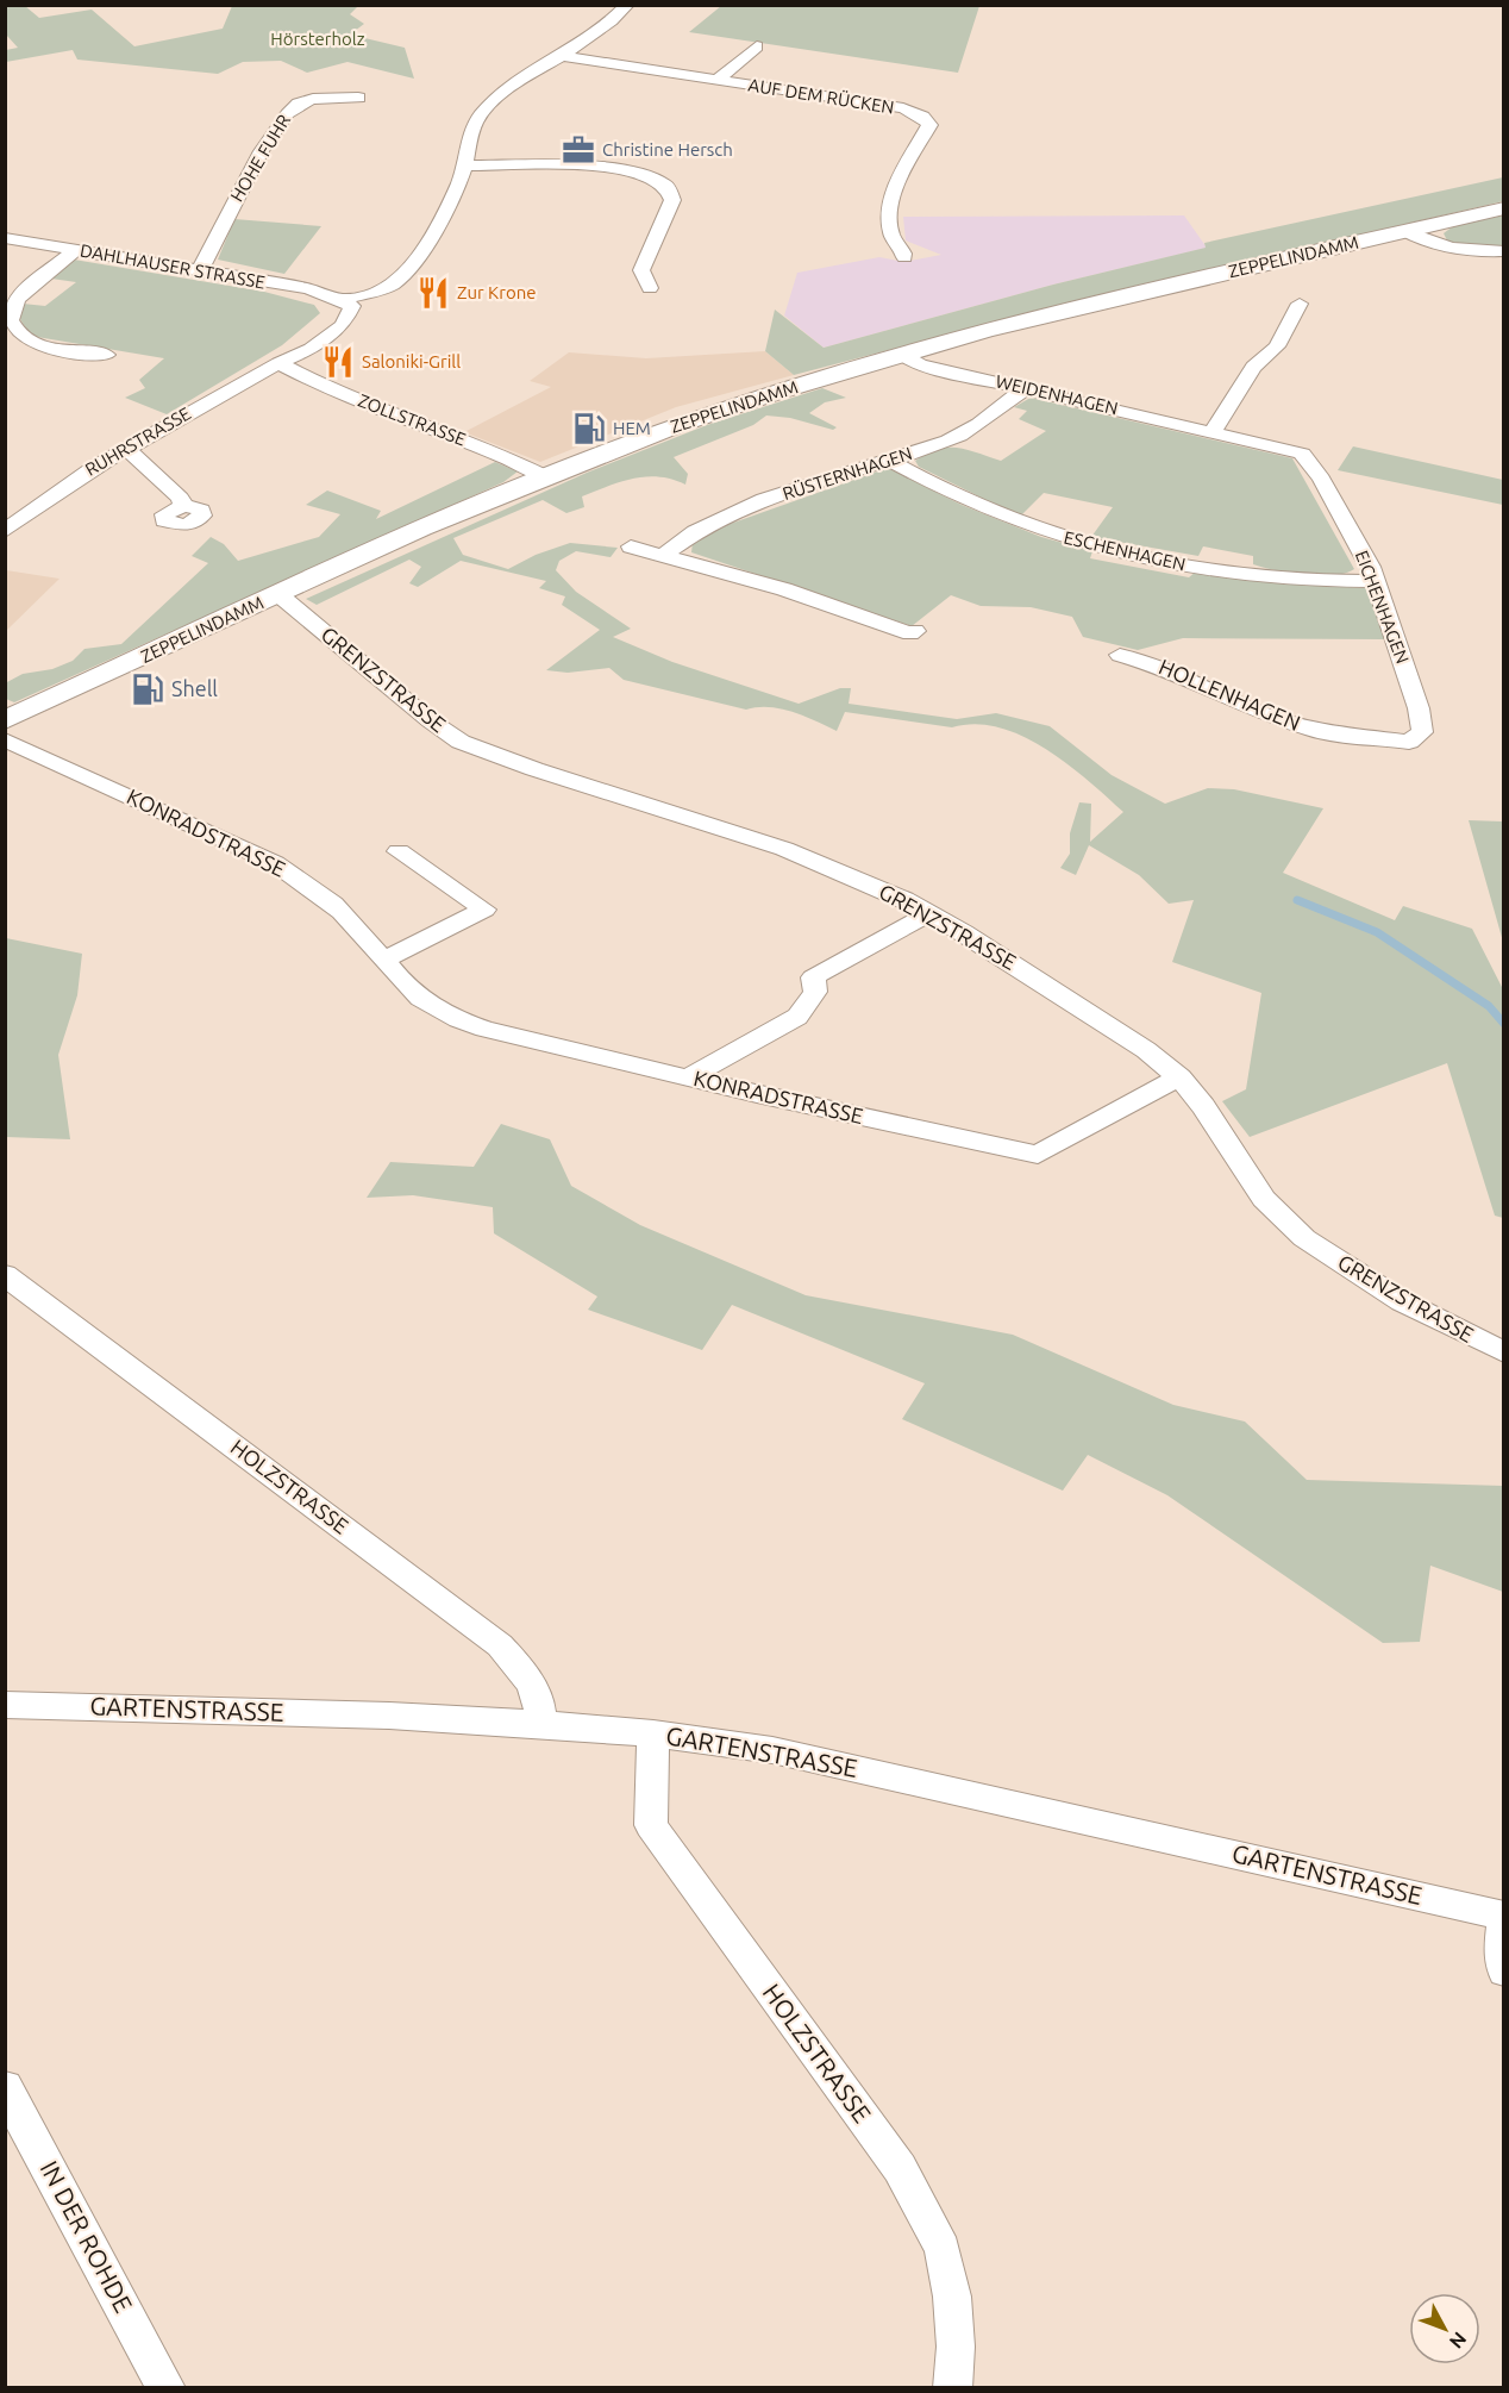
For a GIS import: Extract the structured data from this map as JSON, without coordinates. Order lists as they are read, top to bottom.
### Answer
{
  "streets": {
    "main road": ["ZEPPELINDAMM"],
    "street": [
      "AUF DEM RÜCKEN",
      "HOHE FUHR",
      "DAHLHAUSER STRASSE",
      "WEIDENHAGEN",
      "ZOLLSTRASSE",
      "RUHRSTRASSE",
      "RÜSTERNHAGEN",
      "ESCHENHAGEN",
      "EICHENHAGEN",
      "GRENZSTRASSE",
      "HOLLENHAGEN",
      "KONRADSTRASSE",
      "HOLZSTRASSE",
      "GARTENSTRASSE",
      "IN DER ROHDE"
    ]
  },
  "crossings": [
    ["HOHE FUHR", "DAHLHAUSER STRASSE"],
    ["ZEPPELINDAMM", "WEIDENHAGEN"],
    ["ZEPPELINDAMM", "ZOLLSTRASSE"],
    ["ZEPPELINDAMM", "GRENZSTRASSE"],
    ["DAHLHAUSER STRASSE", "RUHRSTRASSE"],
    ["WEIDENHAGEN", "RÜSTERNHAGEN"],
    ["WEIDENHAGEN", "EICHENHAGEN"],
    ["ZOLLSTRASSE", "RUHRSTRASSE"],
    ["RÜSTERNHAGEN", "ESCHENHAGEN"],
    ["ESCHENHAGEN", "EICHENHAGEN"],
    ["EICHENHAGEN", "HOLLENHAGEN"],
    ["GRENZSTRASSE", "KONRADSTRASSE"],
    ["HOLZSTRASSE", "GARTENSTRASSE"]
  ],
  "parks": ["Hörsterholz"],
  "places": {
    "office": ["Christine Hersch"],
    "restaurant": ["Zur Krone", "Saloniki-Grill"],
    "fuel station": ["HEM", "Shell"]
  },
  "north": "bottom right"
}
